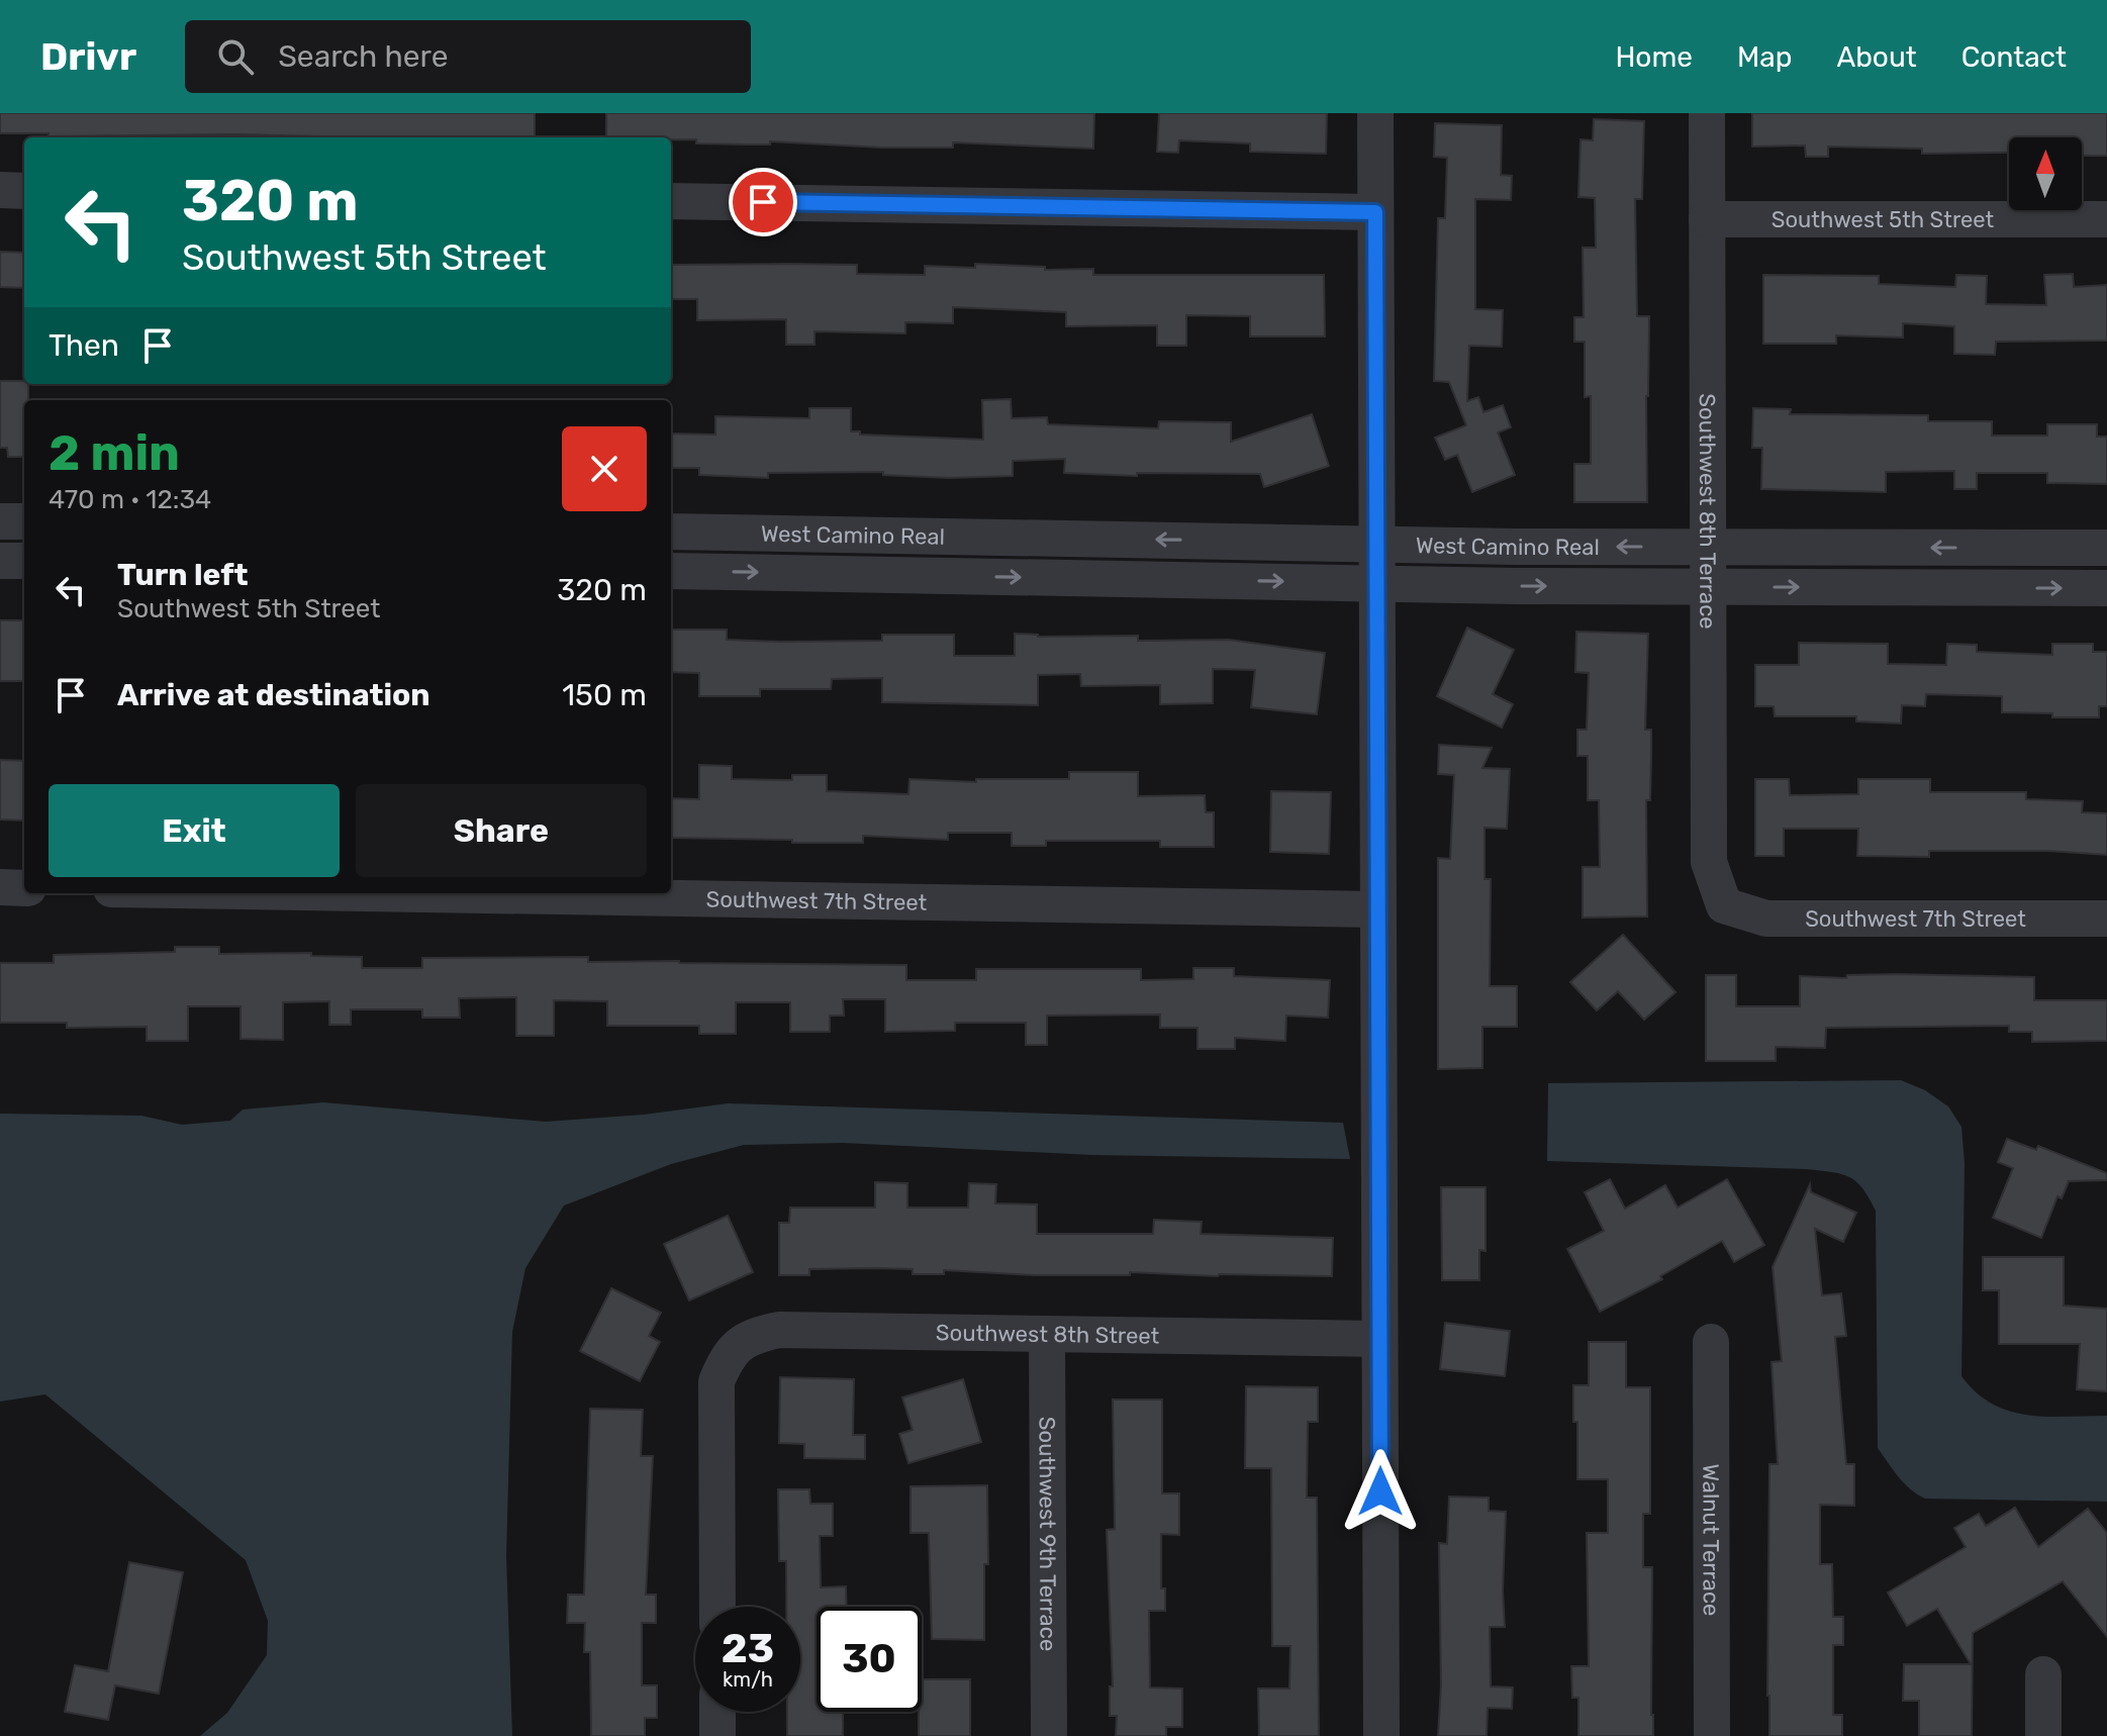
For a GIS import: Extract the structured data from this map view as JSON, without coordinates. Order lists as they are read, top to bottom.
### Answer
{
  "streets": {
    "street": [
      "Southwest 5th Street",
      "Southwest 8th Terrace",
      "West Camino Real",
      "Southwest 7th Street",
      "Southwest 8th Street",
      "Southwest 9th Terrace",
      "Walnut Terrace"
    ]
  },
  "crossings": [
    ["Southwest 5th Street", "Southwest 8th Terrace"],
    ["Southwest 8th Terrace", "West Camino Real"],
    ["Southwest 8th Terrace", "Southwest 7th Street"],
    ["Southwest 8th Street", "Southwest 9th Terrace"]
  ],
  "north": "top",
  "page": {
    "header": "Drivr",
    "search": "Search here",
    "nav": [
      "Home",
      "Map",
      "About",
      "Contact"
    ],
    "turn": ["320 m", "Southwest 5th Street"],
    "then": "Then",
    "heading": ["2 min", "470 m · 12:34"],
    "list": [
      {
        "name": "Turn left",
        "note": "Southwest 5th Street",
        "value": "320 m"
      },
      {
        "name": "Arrive at destination",
        "value": "150 m"
      }
    ],
    "buttons": ["Exit", "Share"],
    "speed": "23 km/h",
    "limit": "30"
  }
}
